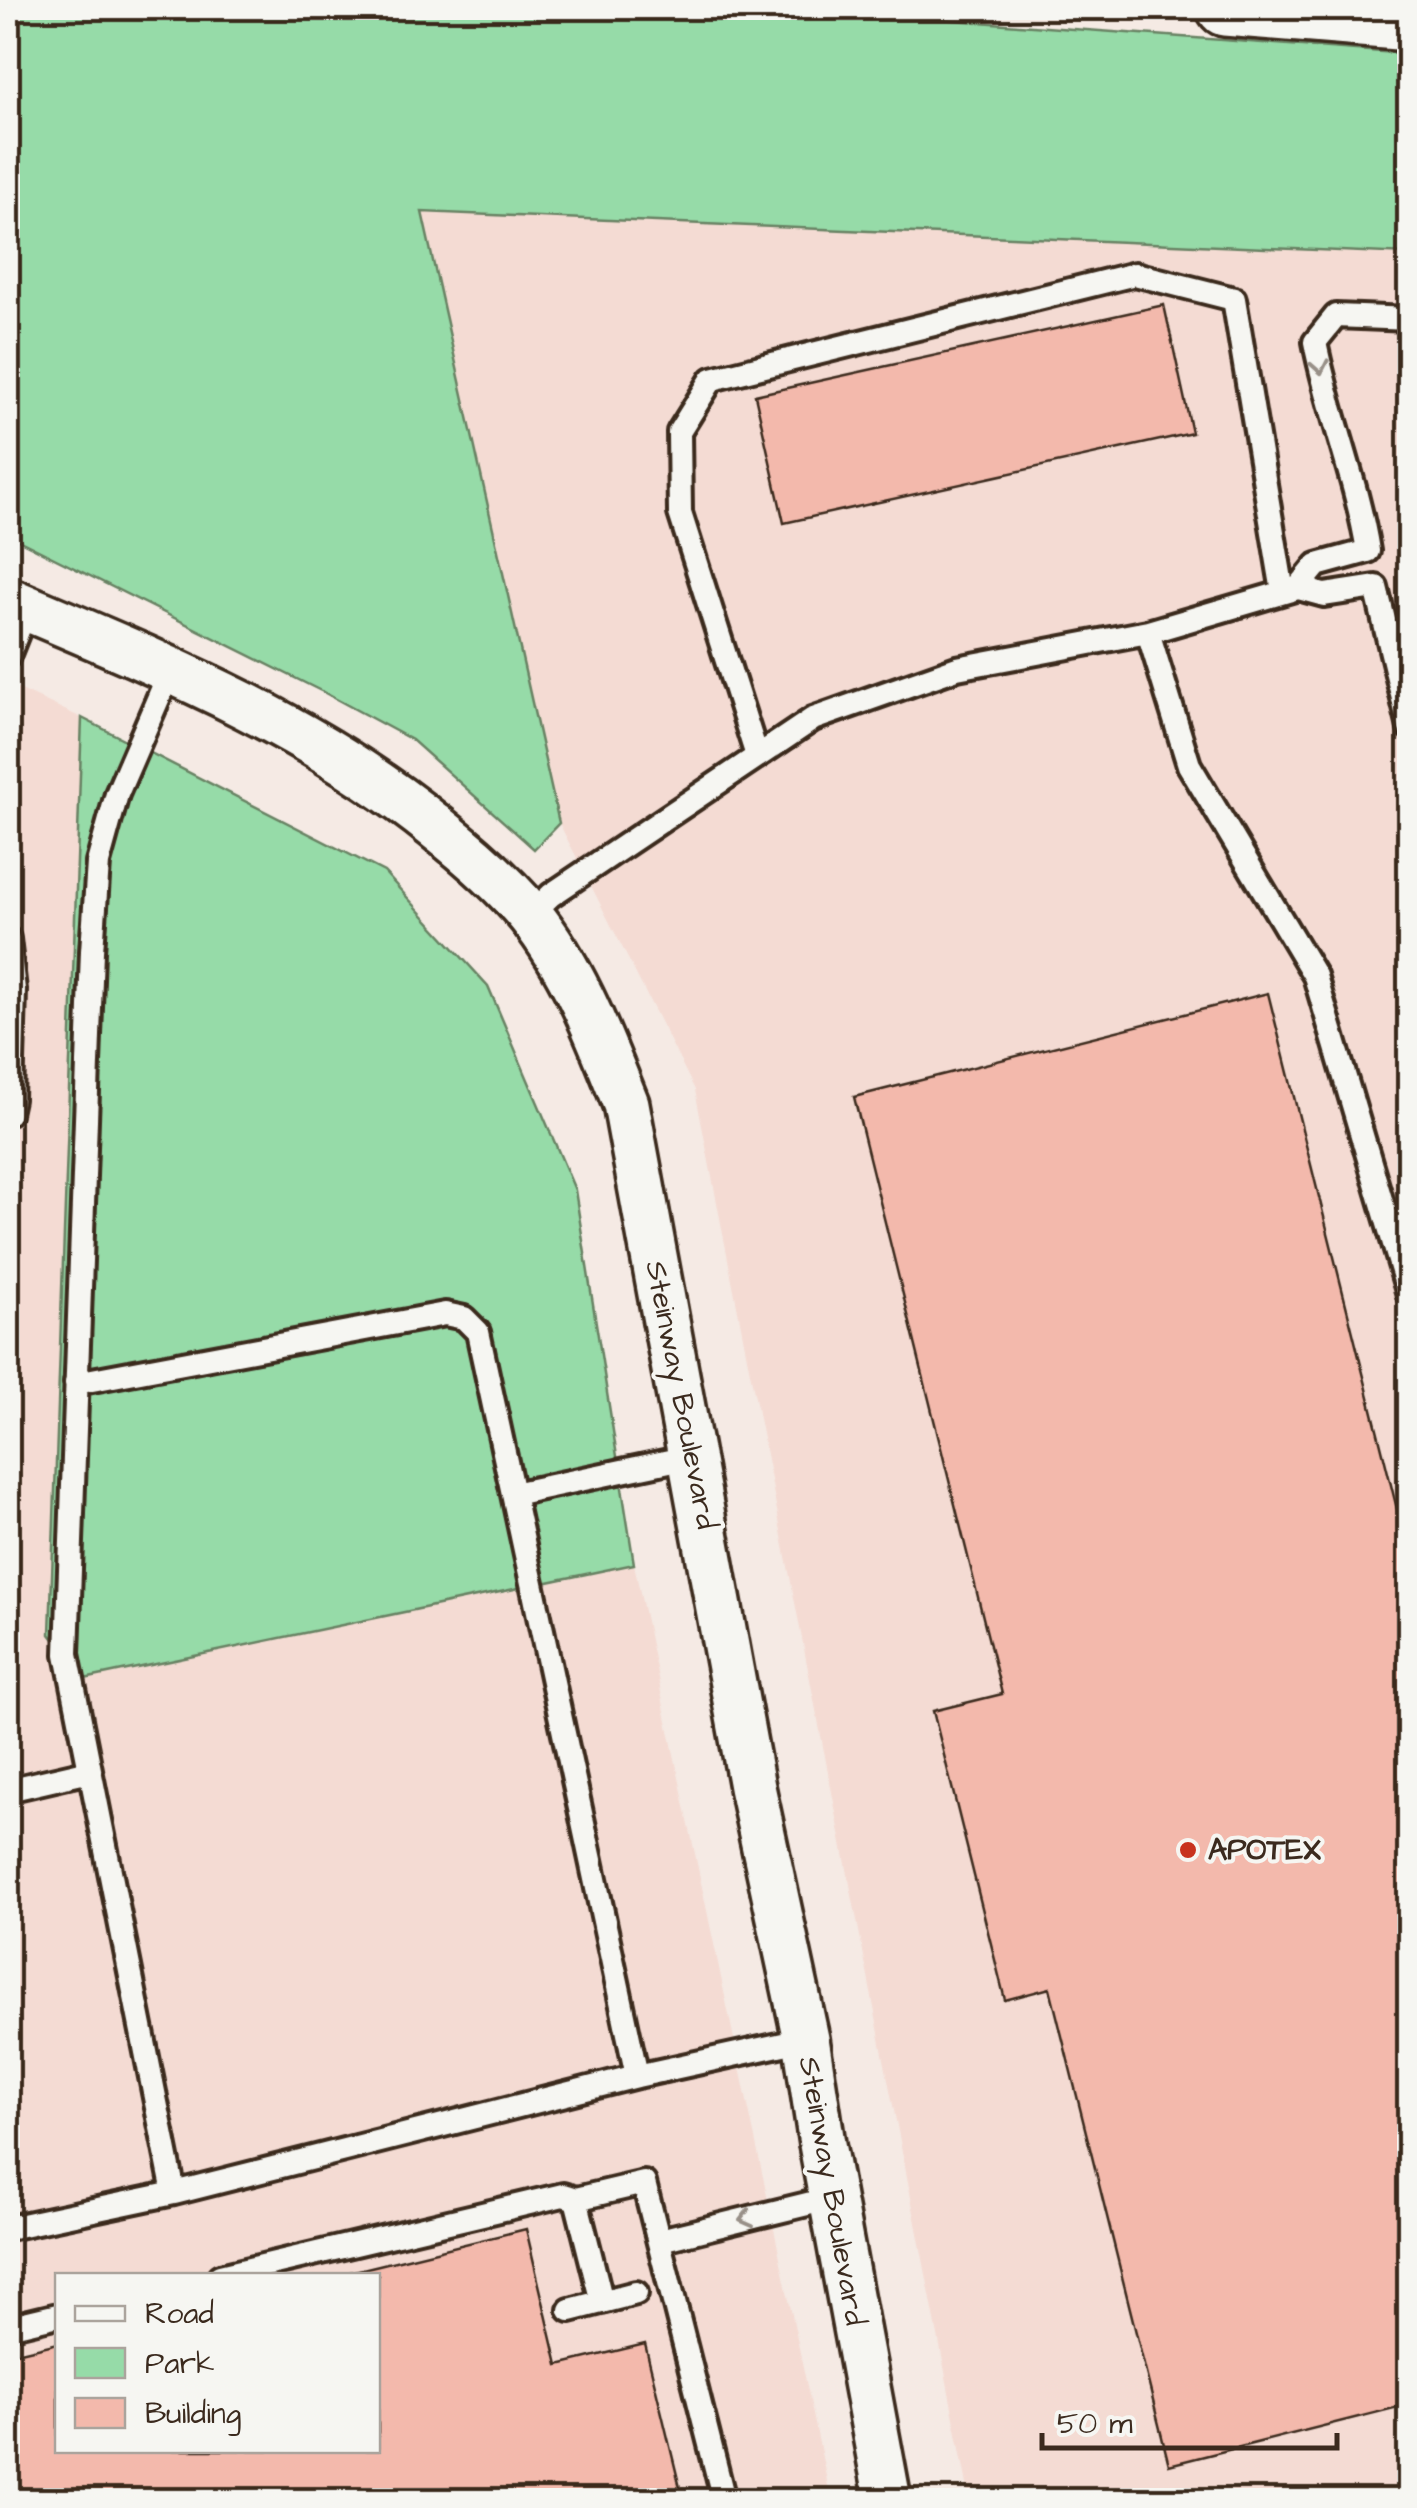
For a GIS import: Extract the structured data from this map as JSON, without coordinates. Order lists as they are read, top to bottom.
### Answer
{
  "streets": {
    "street": ["Steinway Boulevard"]
  },
  "places": ["APOTEX"],
  "legend": ["Road", "Park", "Building"],
  "scale_bar": "50 m"
}
